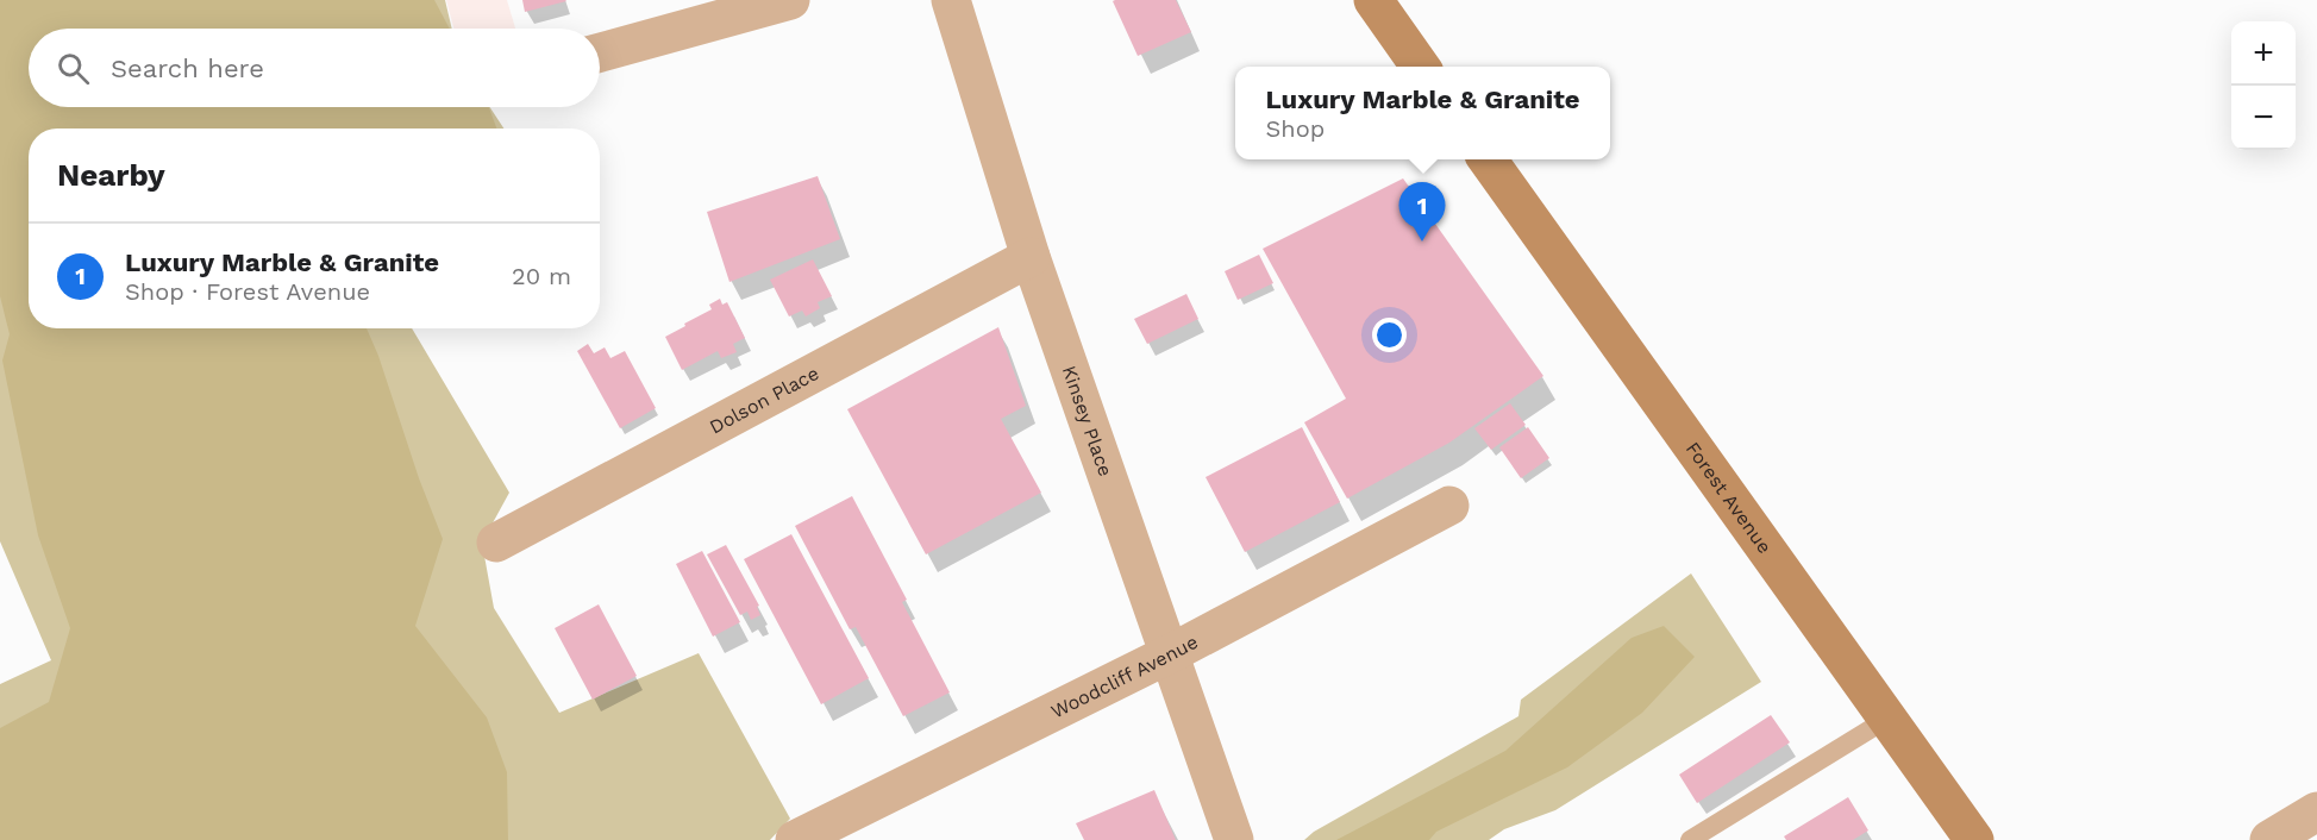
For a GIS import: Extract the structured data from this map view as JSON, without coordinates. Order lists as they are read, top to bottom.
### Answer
{
  "streets": {
    "main road": ["Forest Avenue"],
    "street": ["Dolson Place", "Kinsey Place", "Woodcliff Avenue"]
  },
  "crossings": [
    ["Dolson Place", "Kinsey Place"],
    ["Kinsey Place", "Woodcliff Avenue"]
  ],
  "page": {
    "map_buttons": ["+", "−"],
    "search": "Search here",
    "popup": ["Luxury Marble & Granite", "Shop"],
    "heading": "Nearby",
    "pins": "1",
    "list": [
      {
        "mark": "1",
        "name": "Luxury Marble & Granite",
        "note": "Shop · Forest Avenue",
        "value": "20 m"
      }
    ]
  }
}
